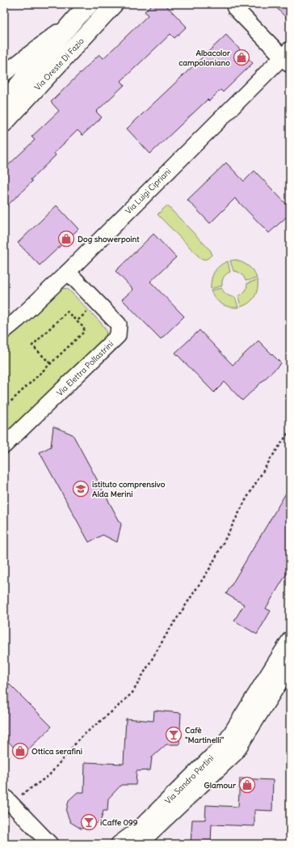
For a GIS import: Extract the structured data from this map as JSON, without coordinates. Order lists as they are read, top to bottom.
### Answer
{
  "streets": {
    "main road": ["Via Oreste Di Fazio"],
    "street": ["Via Luigi Cipriani", "Via Elettra Pollastrini", "Via Sandro Pertini"]
  },
  "crossings": [
    ["Via Luigi Cipriani", "Via Elettra Pollastrini"]
  ],
  "places": {
    "shop": [
      "Albacolor campoloniano",
      "Dog showerpoint",
      "Ottica serafini",
      "Glamour"
    ],
    "school or university": ["istituto comprensivo Alda Merini"],
    "bar": ["Cafè \"Martinelli\"", "iCaffe 099"]
  }
}
